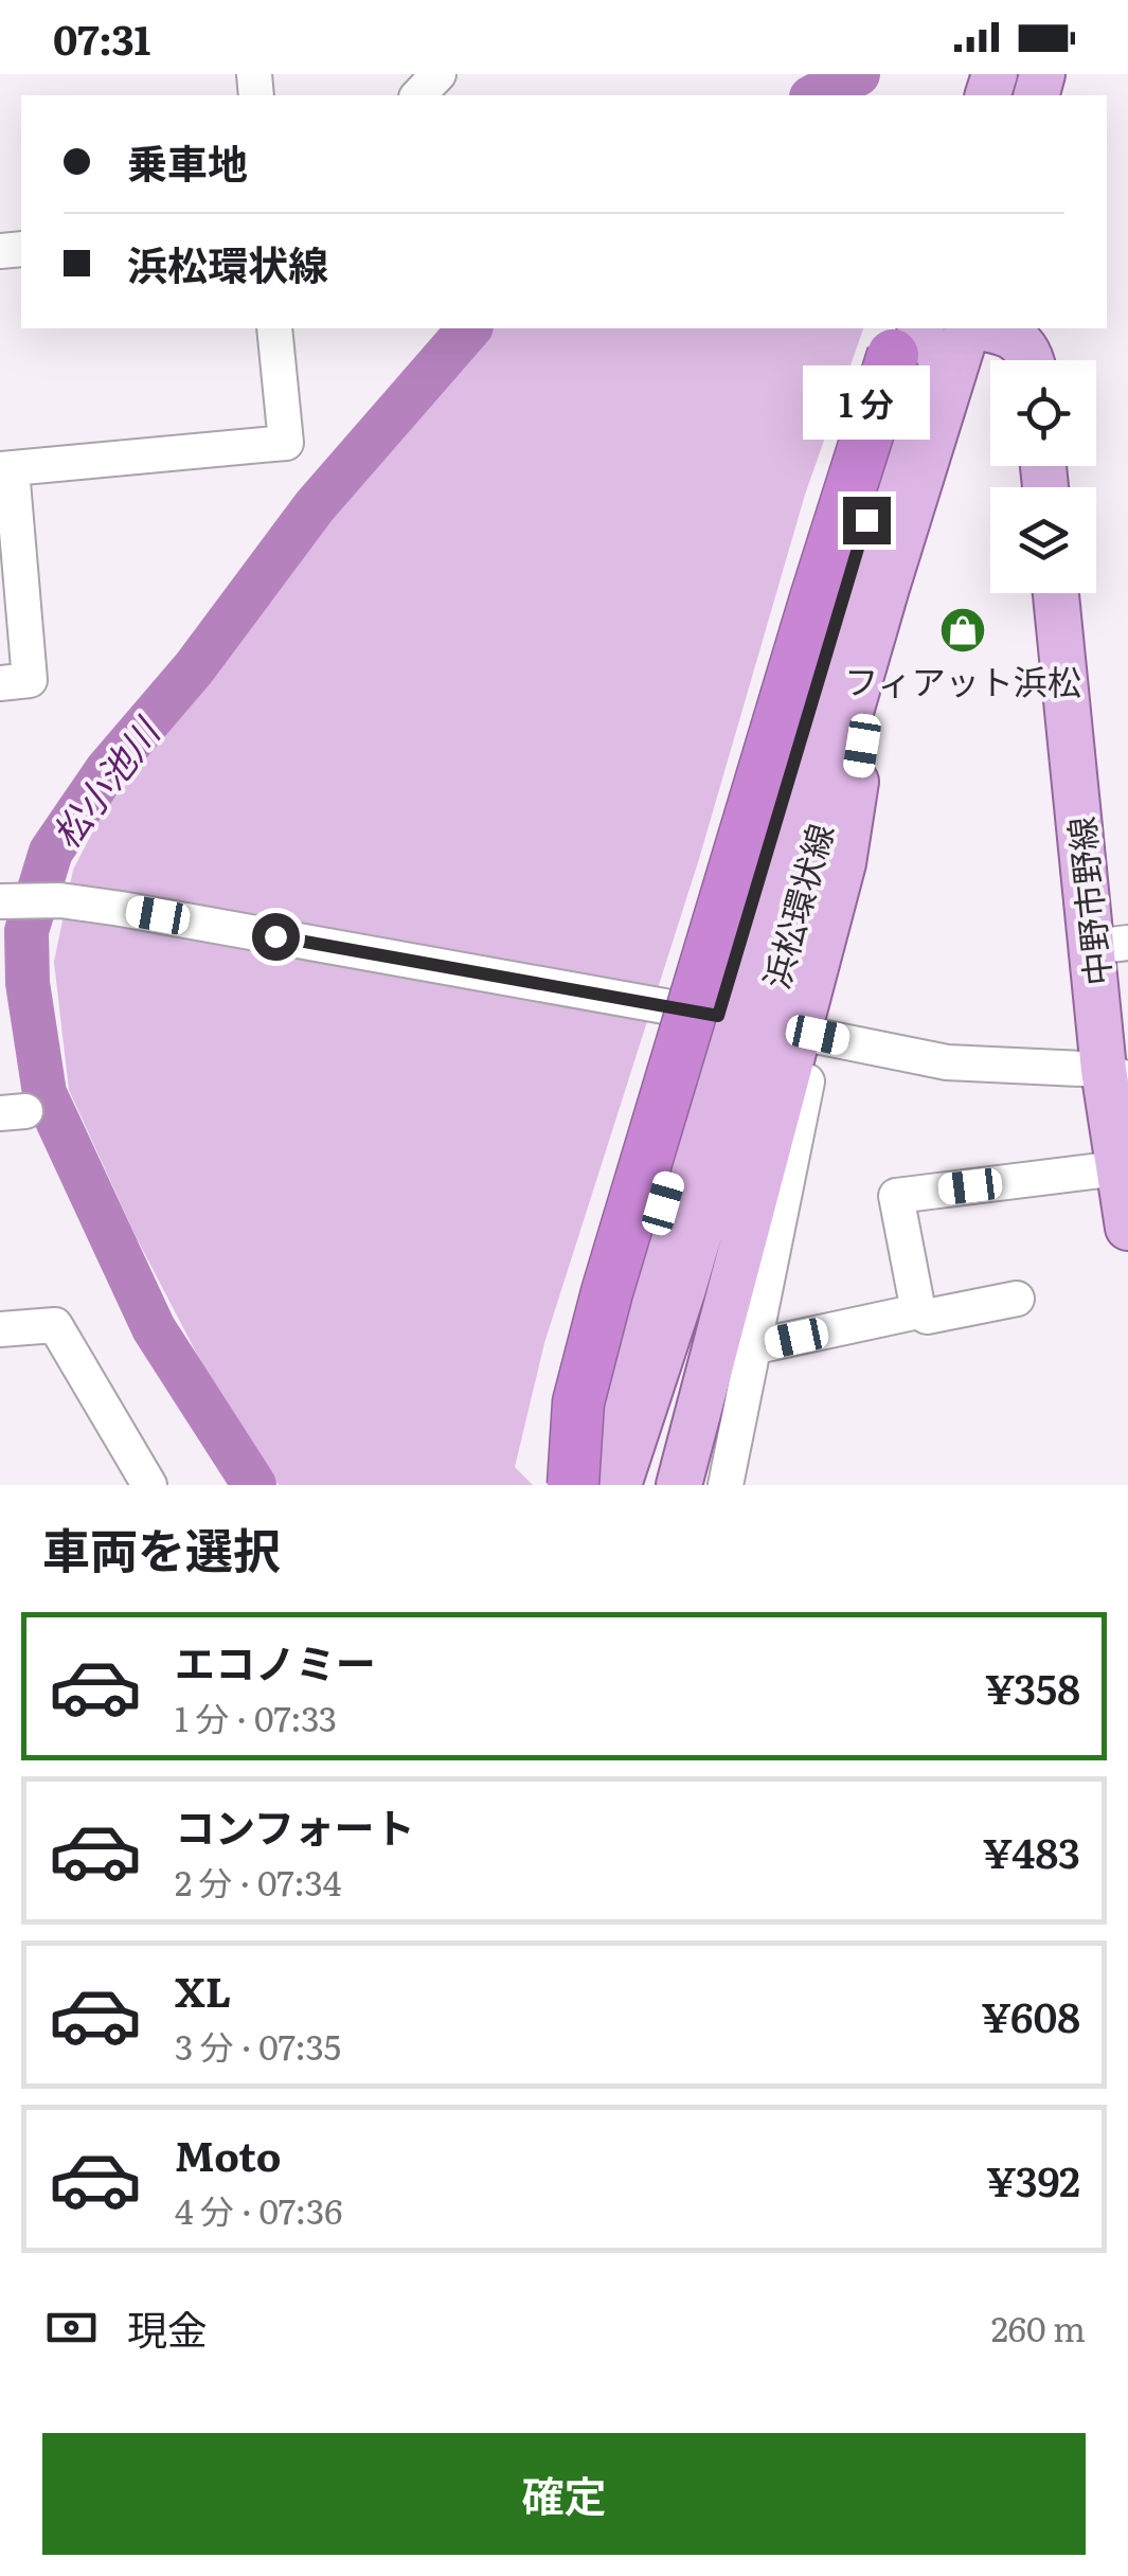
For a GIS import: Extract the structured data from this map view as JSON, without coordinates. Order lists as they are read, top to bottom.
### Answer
{
  "streets": {
    "main road": ["中野市野線", "浜松環状線"]
  },
  "water": ["松小池川"],
  "places": {
    "shop": ["フィアット浜松"]
  },
  "page": {
    "status": "07:31",
    "banner": ["乗車地", "浜松環状線"],
    "bubble": "1 分",
    "heading": "車両を選択",
    "list": [
      {
        "name": "エコノミー",
        "note": "1 分 · 07:33",
        "value": "¥358"
      },
      {
        "name": "コンフォート",
        "note": "2 分 · 07:34",
        "value": "¥483"
      },
      {
        "name": "XL",
        "note": "3 分 · 07:35",
        "value": "¥608"
      },
      {
        "name": "Moto",
        "note": "4 分 · 07:36",
        "value": "¥392"
      }
    ],
    "pay": ["現金", "260 m"],
    "buttons": "確定"
  }
}
